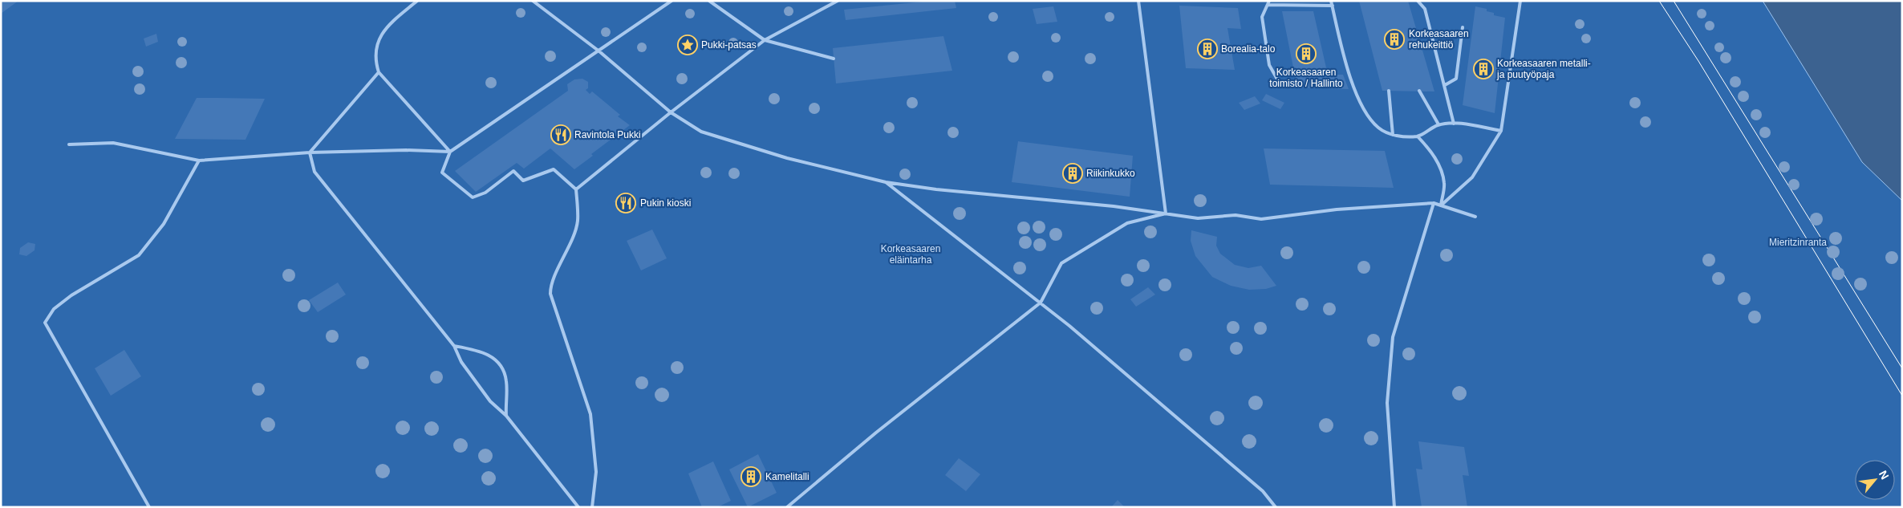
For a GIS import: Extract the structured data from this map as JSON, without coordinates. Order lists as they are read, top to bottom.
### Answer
{
  "parks": ["Mieritzinranta", "Korkeasaaren eläintarha"],
  "places": {
    "building": [
      "Korkeasaaren rehukeittiö",
      "Borealia-talo",
      "Korkeasaaren toimisto / Hallinto",
      "Korkeasaaren metalli- ja puutyöpaja",
      "Riikinkukko",
      "Kamelitalli"
    ],
    "place": ["Pukki-patsas"],
    "restaurant": ["Ravintola Pukki", "Pukin kioski"]
  },
  "north": "top right"
}
